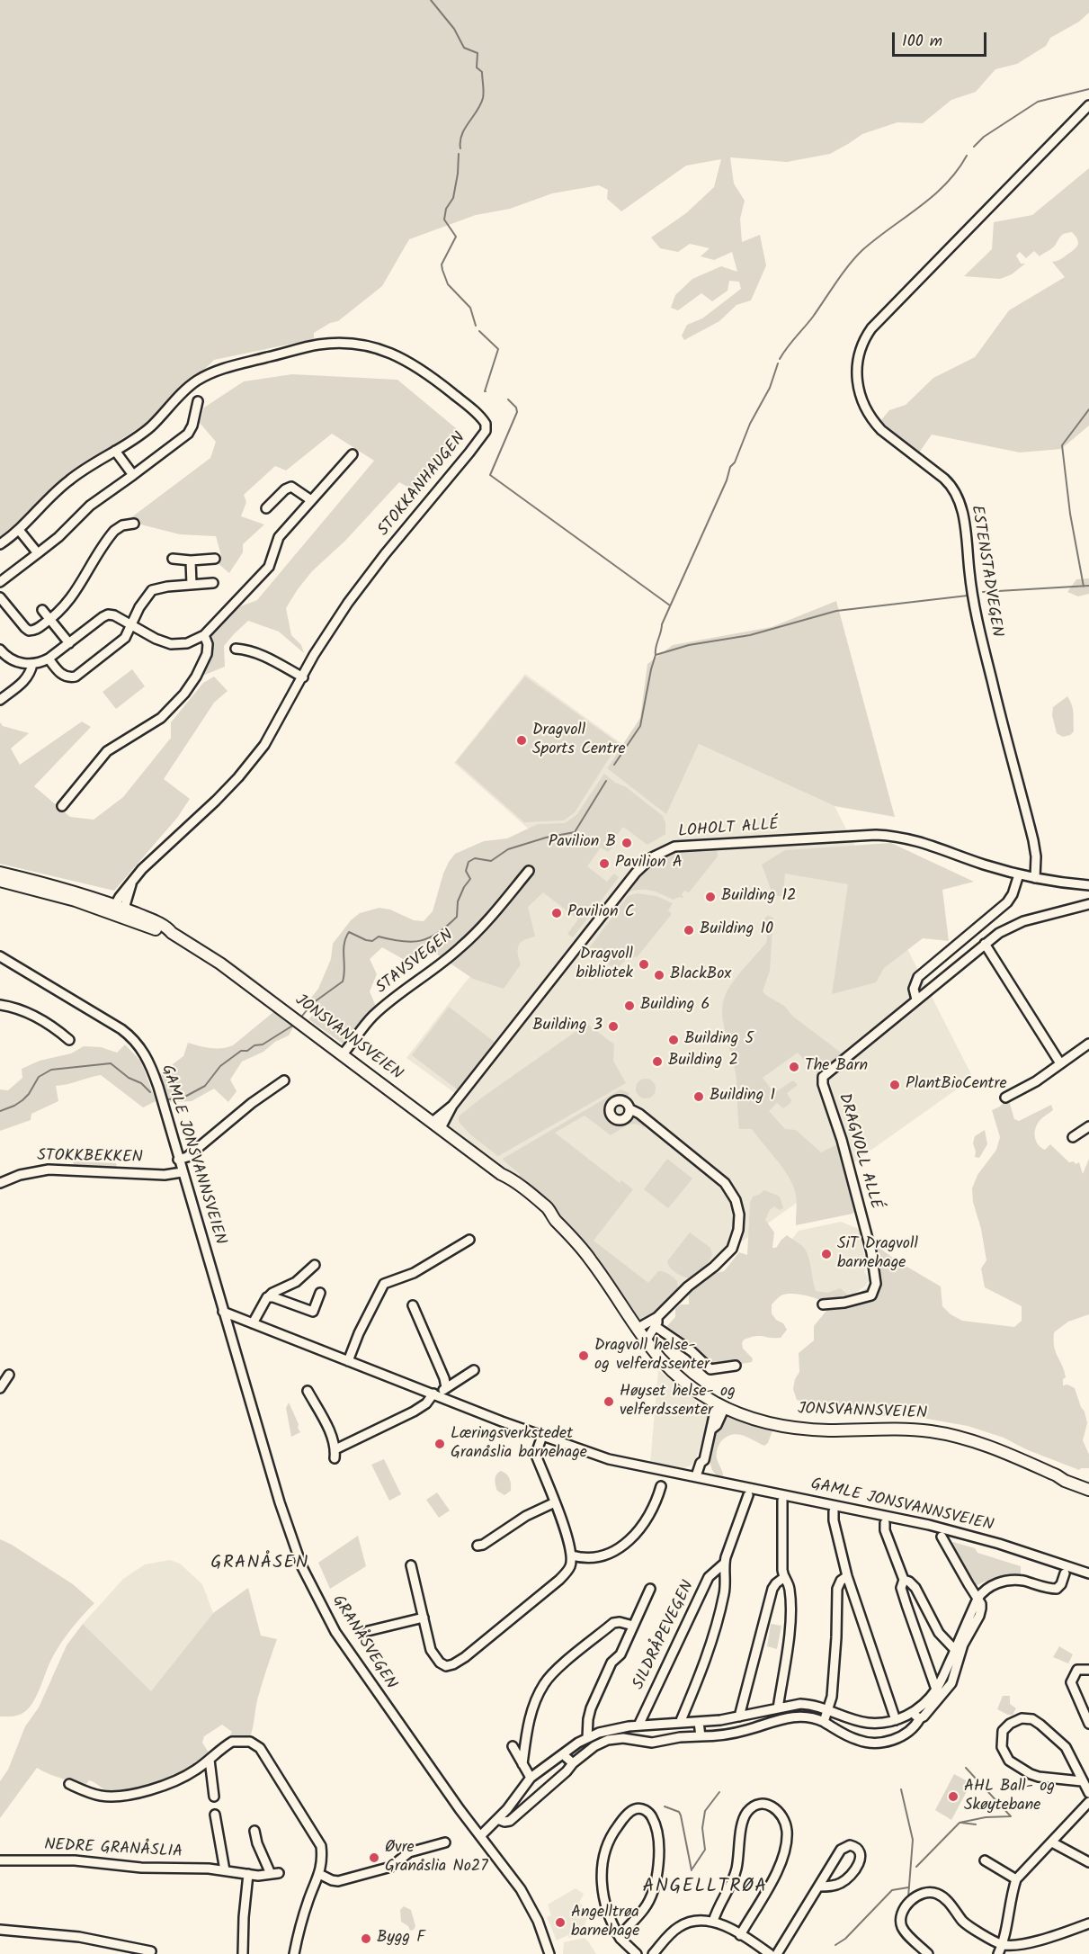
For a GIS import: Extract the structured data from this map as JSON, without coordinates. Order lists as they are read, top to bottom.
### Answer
{
  "streets": {
    "main road": ["JONSVANNSVEIEN"],
    "street": [
      "STOKKANHAUGEN",
      "ESTENSTADVEGEN",
      "LOHOLT ALLÉ",
      "STAVSVEGEN",
      "DRAGVOLL ALLÉ",
      "GAMLE JONSVANNSVEIEN",
      "STOKKBEKKEN",
      "SILDRÅPEVEGEN",
      "GRANÅSVEGEN",
      "NEDRE GRANÅSLIA"
    ]
  },
  "crossings": [
    ["STOKKANHAUGEN", "JONSVANNSVEIEN"],
    ["ESTENSTADVEGEN", "LOHOLT ALLÉ"],
    ["LOHOLT ALLÉ", "JONSVANNSVEIEN"],
    ["STAVSVEGEN", "JONSVANNSVEIEN"],
    ["GAMLE JONSVANNSVEIEN", "STOKKBEKKEN"],
    ["GAMLE JONSVANNSVEIEN", "GRANÅSVEGEN"]
  ],
  "districts": ["GRANÅSEN", "ANGELLTRØA"],
  "places": [
    "Dragvoll Sports Centre",
    "Pavilion B",
    "Pavilion A",
    "Building 12",
    "Pavilion C",
    "Building 10",
    "Dragvoll bibliotek",
    "BlackBox",
    "Building 6",
    "Building 3",
    "Building 5",
    "Building 2",
    "The Barn",
    "PlantBioCentre",
    "Building 1",
    "SiT Dragvoll barnehage",
    "Dragvoll helse- og velferdssenter",
    "Høyset helse- og velferdssenter",
    "Læringsverkstedet Granåslia barnehage",
    "AHL Ball- og Skøytebane",
    "Øvre Granåslia No27",
    "Angelltrøa barnehage",
    "Bygg F"
  ],
  "scale_bar": "100 m"
}
